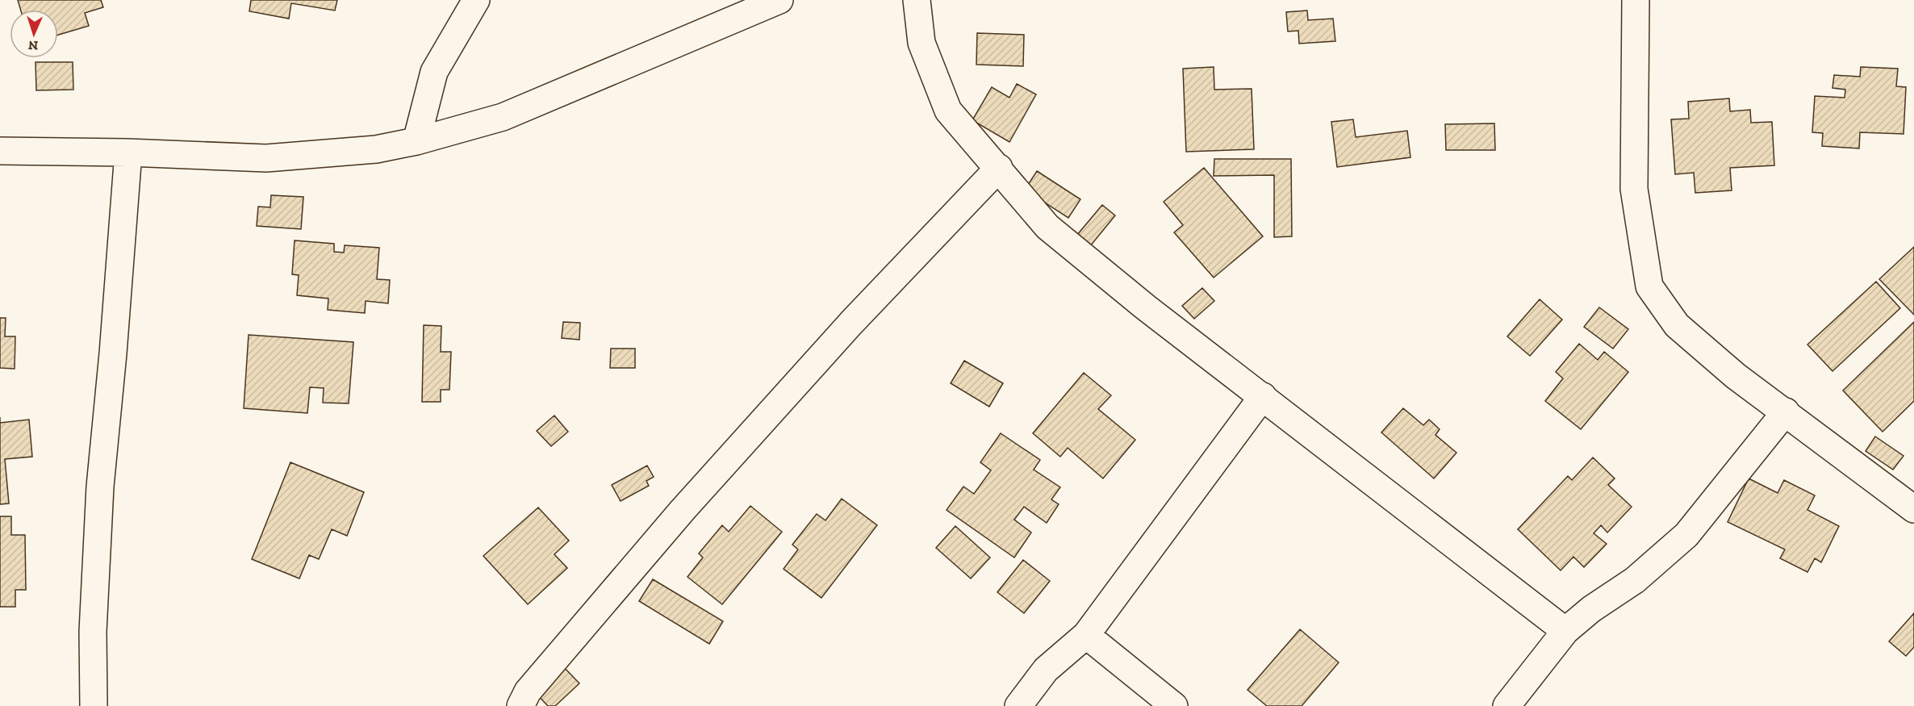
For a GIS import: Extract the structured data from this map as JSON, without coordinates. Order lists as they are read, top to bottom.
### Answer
{
  "north": "bottom"
}
